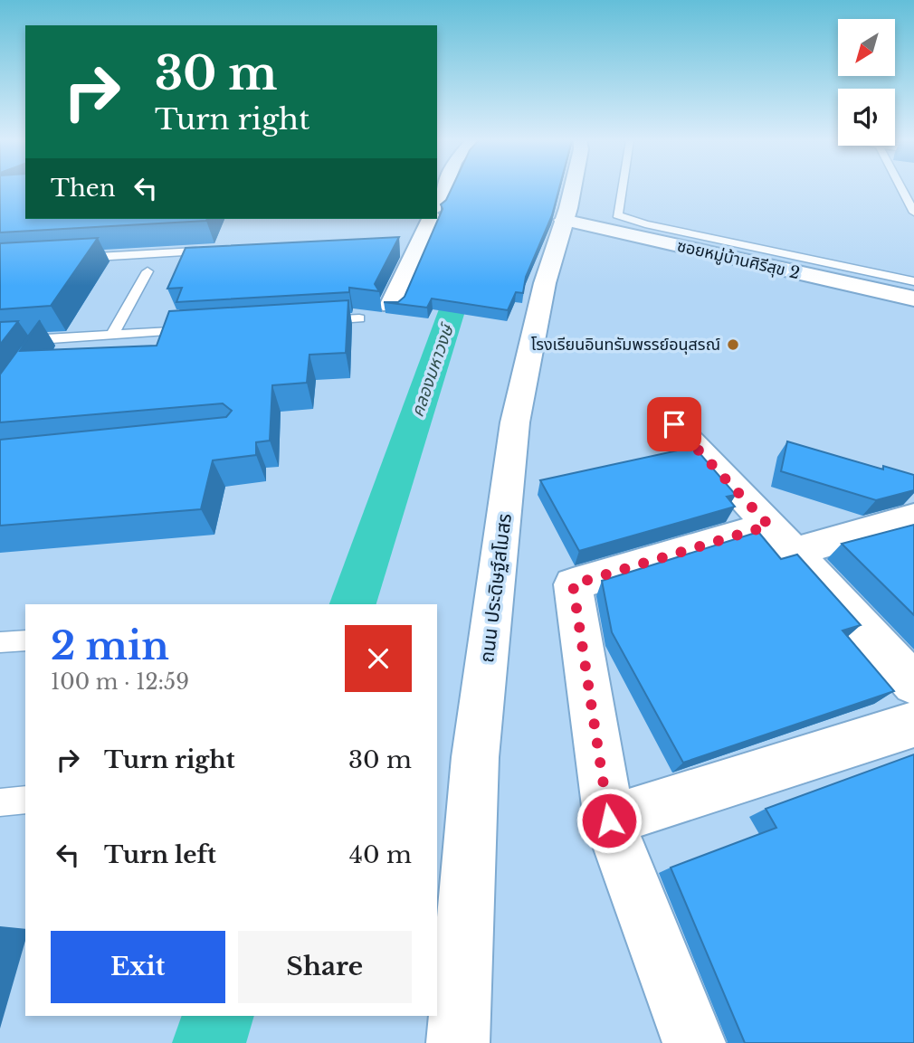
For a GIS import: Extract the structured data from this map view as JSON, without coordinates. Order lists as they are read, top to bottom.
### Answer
{
  "streets": {
    "street": ["ซอยหมู่บ้านศิรีสุข 2", "ถนน ประดิษฐ์สโมสร"]
  },
  "crossings": [
    ["ซอยหมู่บ้านศิรีสุข 2", "ถนน ประดิษฐ์สโมสร"]
  ],
  "water": ["คลองมหาวงษ์"],
  "places": ["โรงเรียนอินทรัมพรรย์อนุสรณ์"],
  "north": "bottom left",
  "page": {
    "turn": ["30 m", "Turn right"],
    "then": "Then",
    "heading": ["2 min", "100 m · 12:59"],
    "list": [
      {
        "name": "Turn right",
        "value": "30 m"
      },
      {
        "name": "Turn left",
        "value": "40 m"
      }
    ],
    "buttons": ["Exit", "Share"]
  }
}
